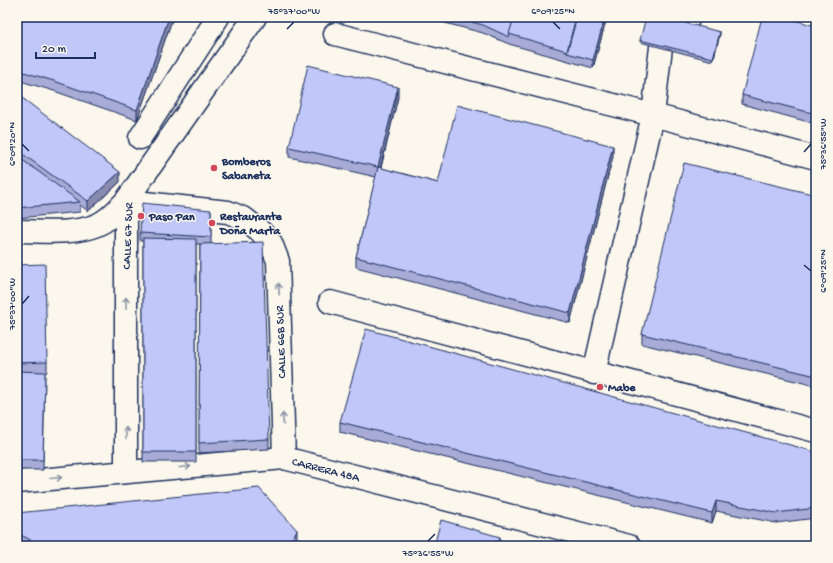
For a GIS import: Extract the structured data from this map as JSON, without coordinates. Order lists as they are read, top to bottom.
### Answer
{
  "streets": {
    "street": ["CALLE 67 SUR", "CALLE 66B SUR", "CARRERA 48A"]
  },
  "crossings": [
    ["CALLE 67 SUR", "CALLE 66B SUR"],
    ["CALLE 67 SUR", "CARRERA 48A"],
    ["CALLE 66B SUR", "CARRERA 48A"]
  ],
  "one_way": ["CALLE 67 SUR", "CALLE 66B SUR", "CARRERA 48A"],
  "places": [
    "Bomberos Sabaneta",
    "Paso Pan",
    "Restaurante Doña Marta",
    "Mabe"
  ],
  "scale_bar": "20 m",
  "coordinates": [
    "75°37'00\"W",
    "6°09'25\"N",
    "6°09'20\"N",
    "75°36'55\"W"
  ]
}
